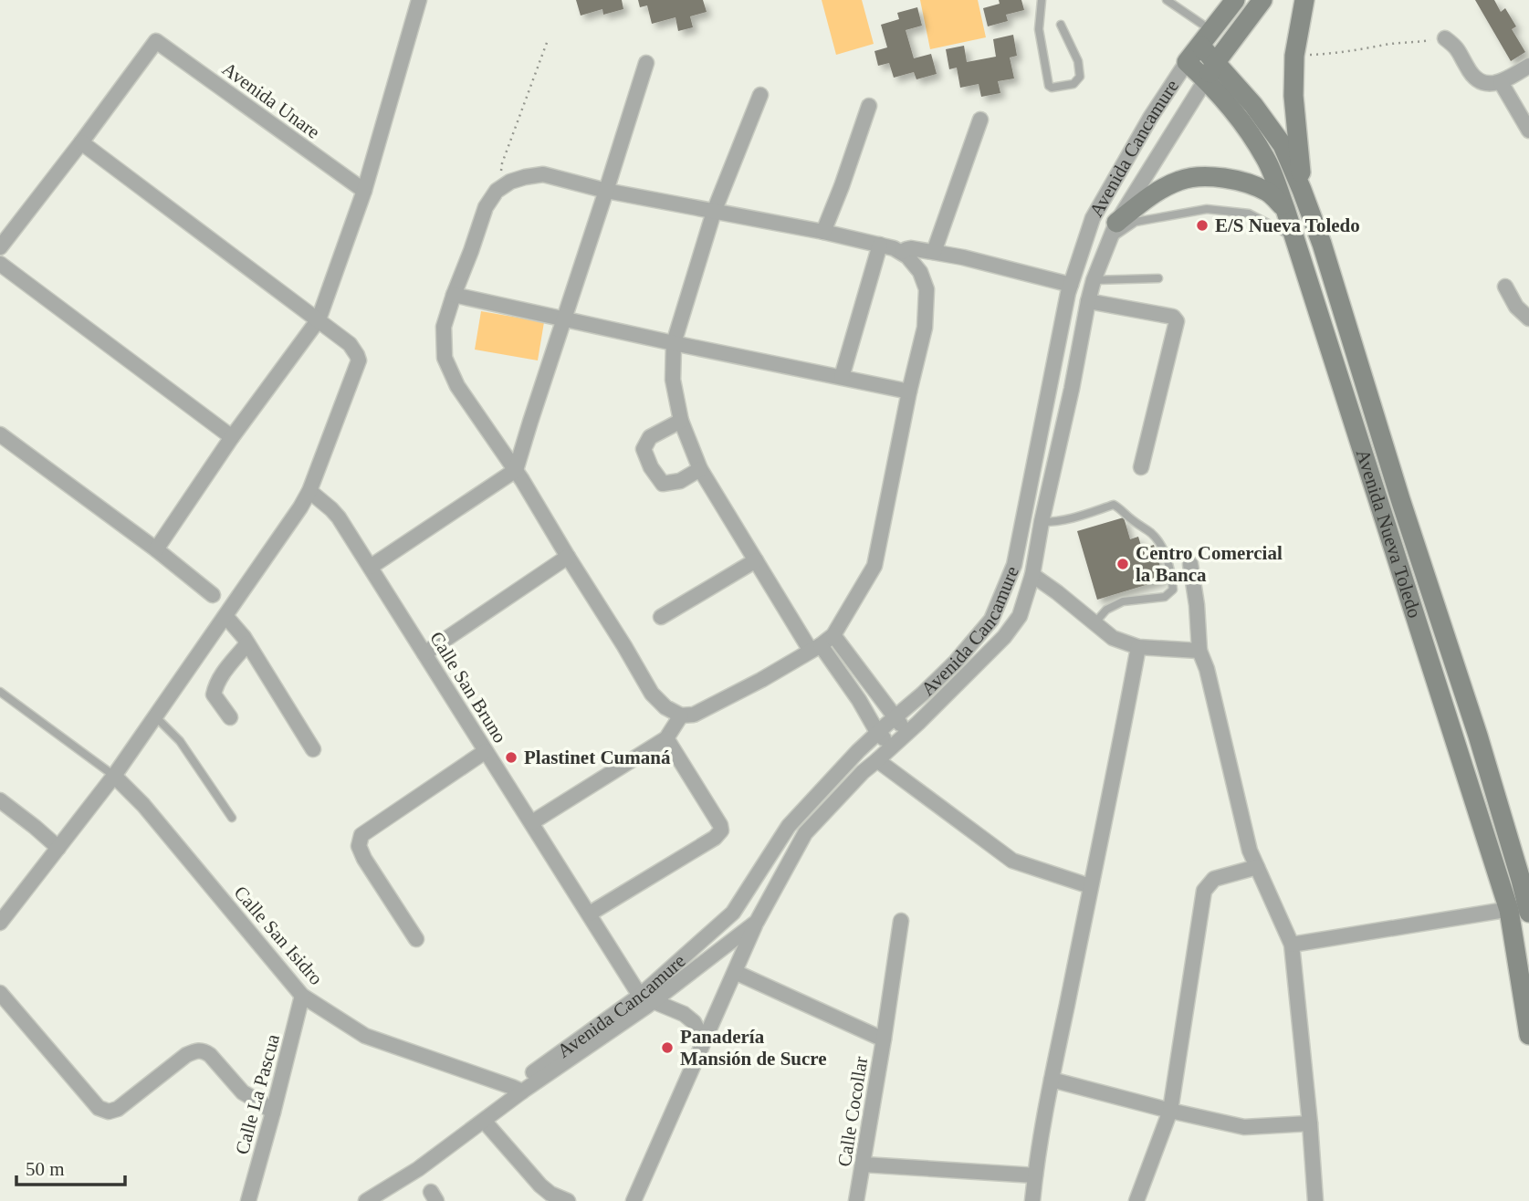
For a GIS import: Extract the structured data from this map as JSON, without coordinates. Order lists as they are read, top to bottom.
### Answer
{
  "streets": {
    "main road": ["Avenida Cancamure", "Avenida Nueva Toledo"],
    "street": [
      "Avenida Unare",
      "Calle San Bruno",
      "Calle San Isidro",
      "Calle La Pascua",
      "Calle Cocollar"
    ]
  },
  "crossings": [
    ["Avenida Cancamure", "Avenida Nueva Toledo"],
    ["Avenida Cancamure", "Calle San Bruno"],
    ["Avenida Cancamure", "Calle San Isidro"],
    ["Calle San Isidro", "Calle La Pascua"]
  ],
  "places": [
    "E/S Nueva Toledo",
    "Centro Comercial la Banca",
    "Plastinet Cumaná",
    "Panadería Mansión de Sucre"
  ],
  "scale_bar": "50 m"
}
